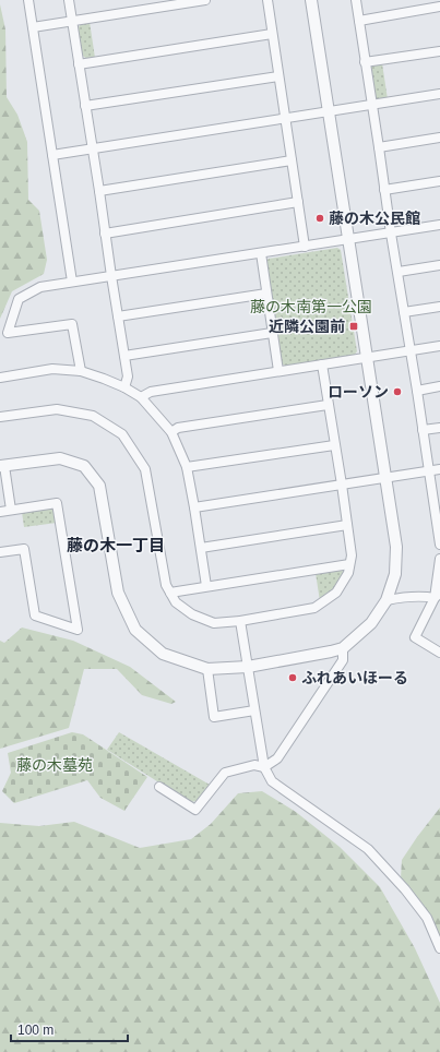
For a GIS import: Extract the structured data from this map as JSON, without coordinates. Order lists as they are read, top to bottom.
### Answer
{
  "districts": ["藤の木一丁目"],
  "parks": ["藤の木南第一公園", "藤の木墓苑"],
  "places": {
    "other": ["藤の木公民館", "ローソン", "ふれあいほーる"],
    "transit": ["近隣公園前"]
  },
  "scale_bar": "100 m"
}
